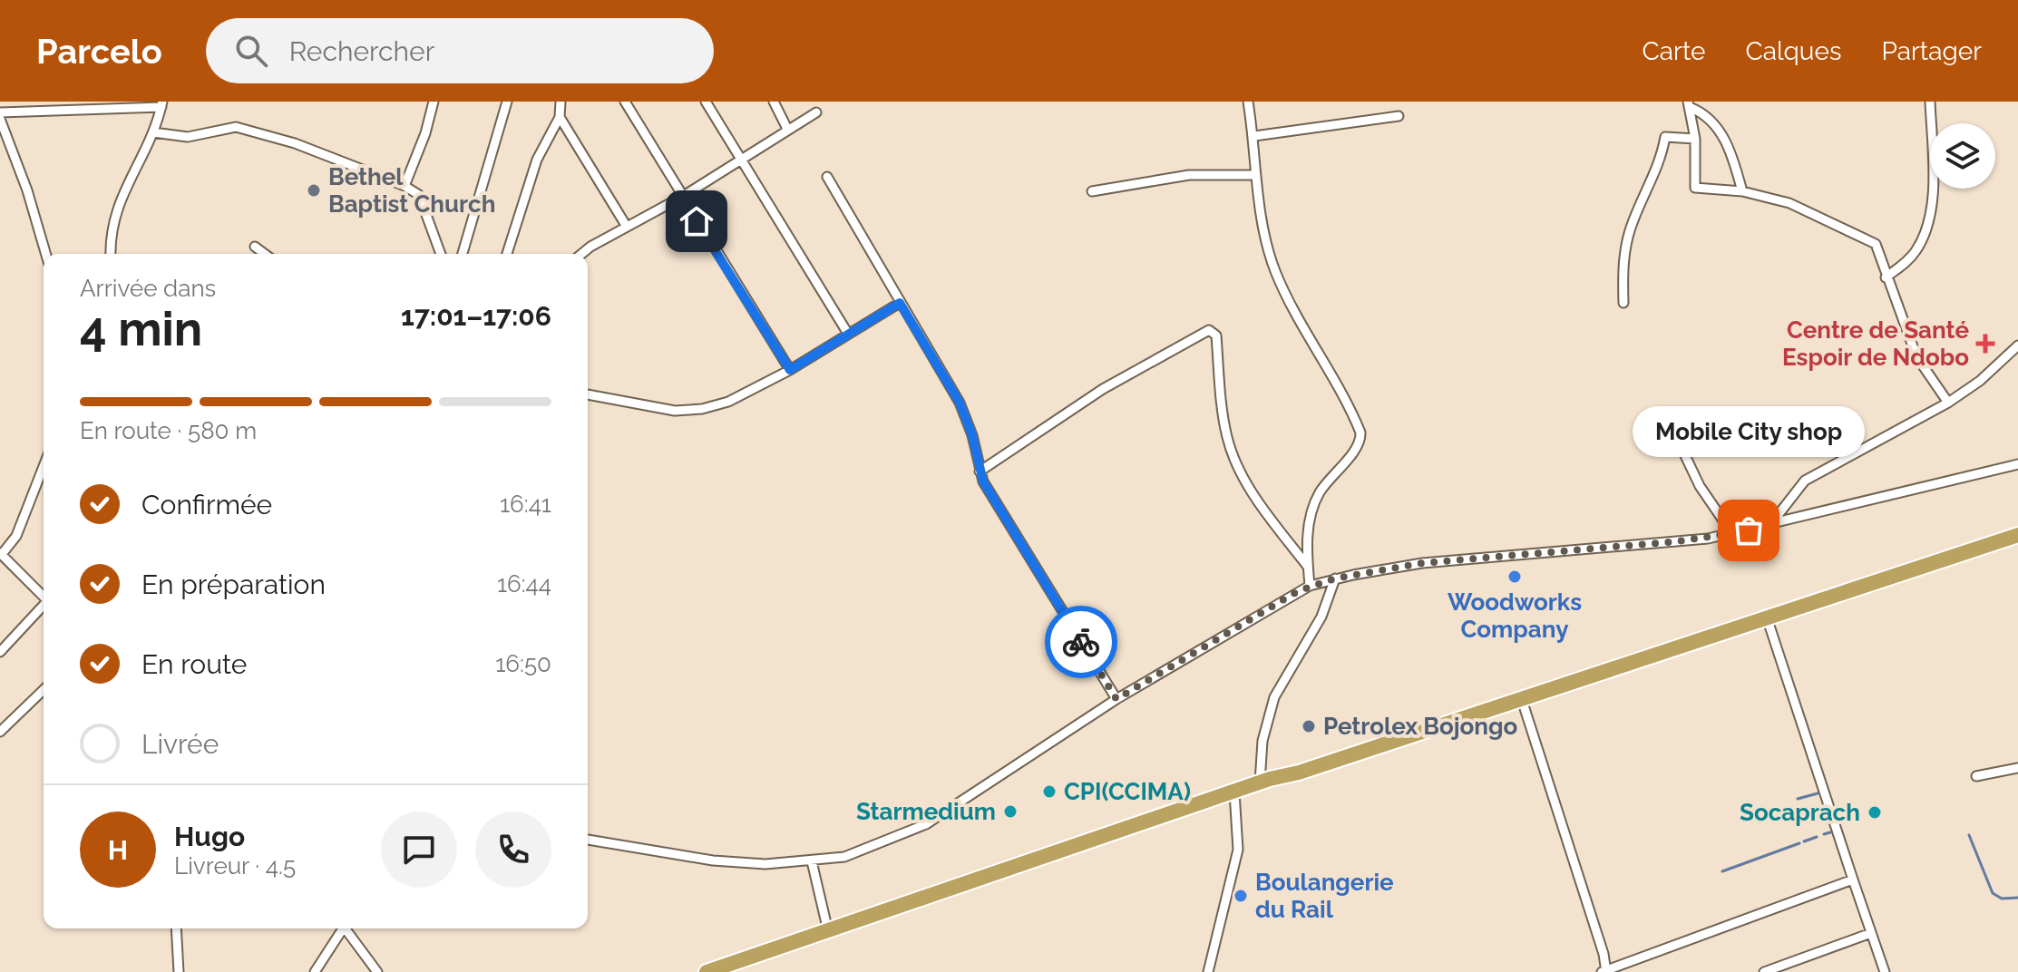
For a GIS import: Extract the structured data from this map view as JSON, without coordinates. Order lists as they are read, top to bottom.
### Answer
{
  "places": {
    "other": [
      "Bethel Baptist Church",
      "Mobile City shop",
      "Woodworks Company",
      "Petrolex Bojongo",
      "CPI(CCIMA)",
      "Starmedium",
      "Socaprach",
      "Boulangerie du Rail"
    ],
    "health": ["Centre de Santé Espoir de Ndobo"]
  },
  "page": {
    "header": "Parcelo",
    "search": "Rechercher",
    "nav": ["Carte", "Calques", "Partager"],
    "heading": ["4 min", "Arrivée dans", "17:01–17:06"],
    "panel": ["Hugo", "Livreur · 4.5"],
    "bar": "En route · 580 m",
    "bubble": "Mobile City shop",
    "list": [
      ["Confirmée", "16:41"],
      ["En préparation", "16:44"],
      ["En route", "16:50"],
      "Livrée"
    ],
    "round": "H"
  }
}
